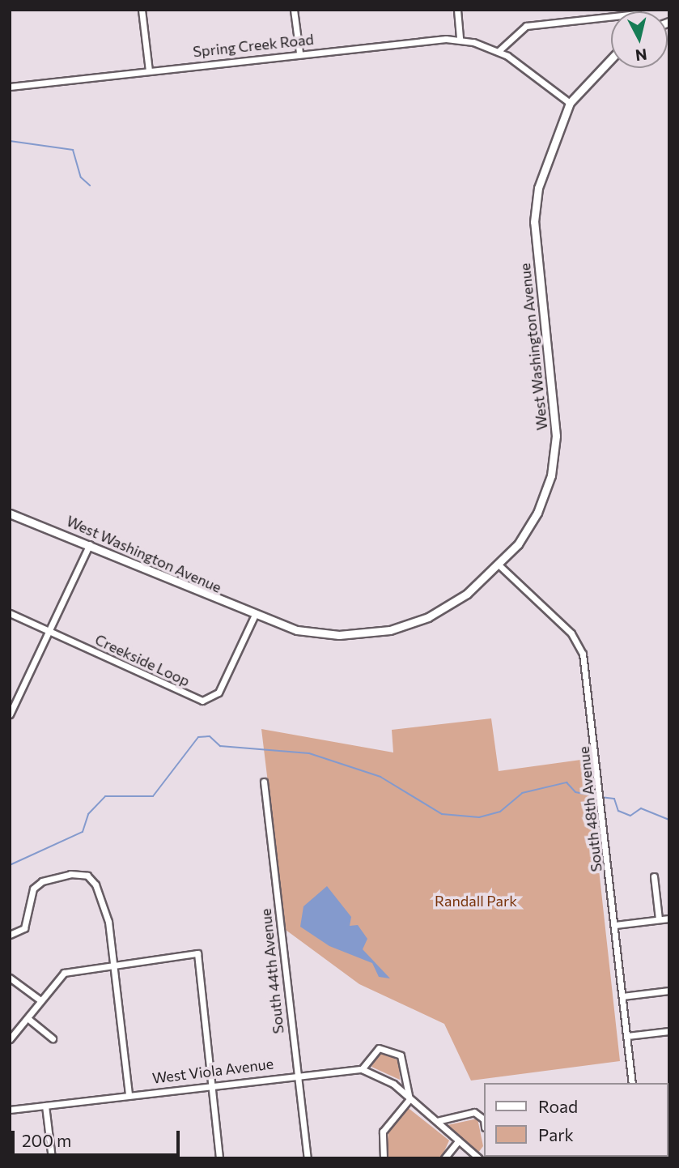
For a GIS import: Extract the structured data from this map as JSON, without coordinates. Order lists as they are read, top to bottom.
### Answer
{
  "streets": {
    "main road": ["West Washington Avenue"],
    "street": [
      "Spring Creek Road",
      "Creekside Loop",
      "South 48th Avenue",
      "South 44th Avenue",
      "West Viola Avenue"
    ]
  },
  "crossings": [
    ["Spring Creek Road", "West Washington Avenue"],
    ["West Washington Avenue", "Creekside Loop"],
    ["West Washington Avenue", "South 48th Avenue"],
    ["South 44th Avenue", "West Viola Avenue"]
  ],
  "parks": ["Randall Park"],
  "legend": ["Road", "Park"],
  "scale_bar": "200 m",
  "north": "bottom"
}
